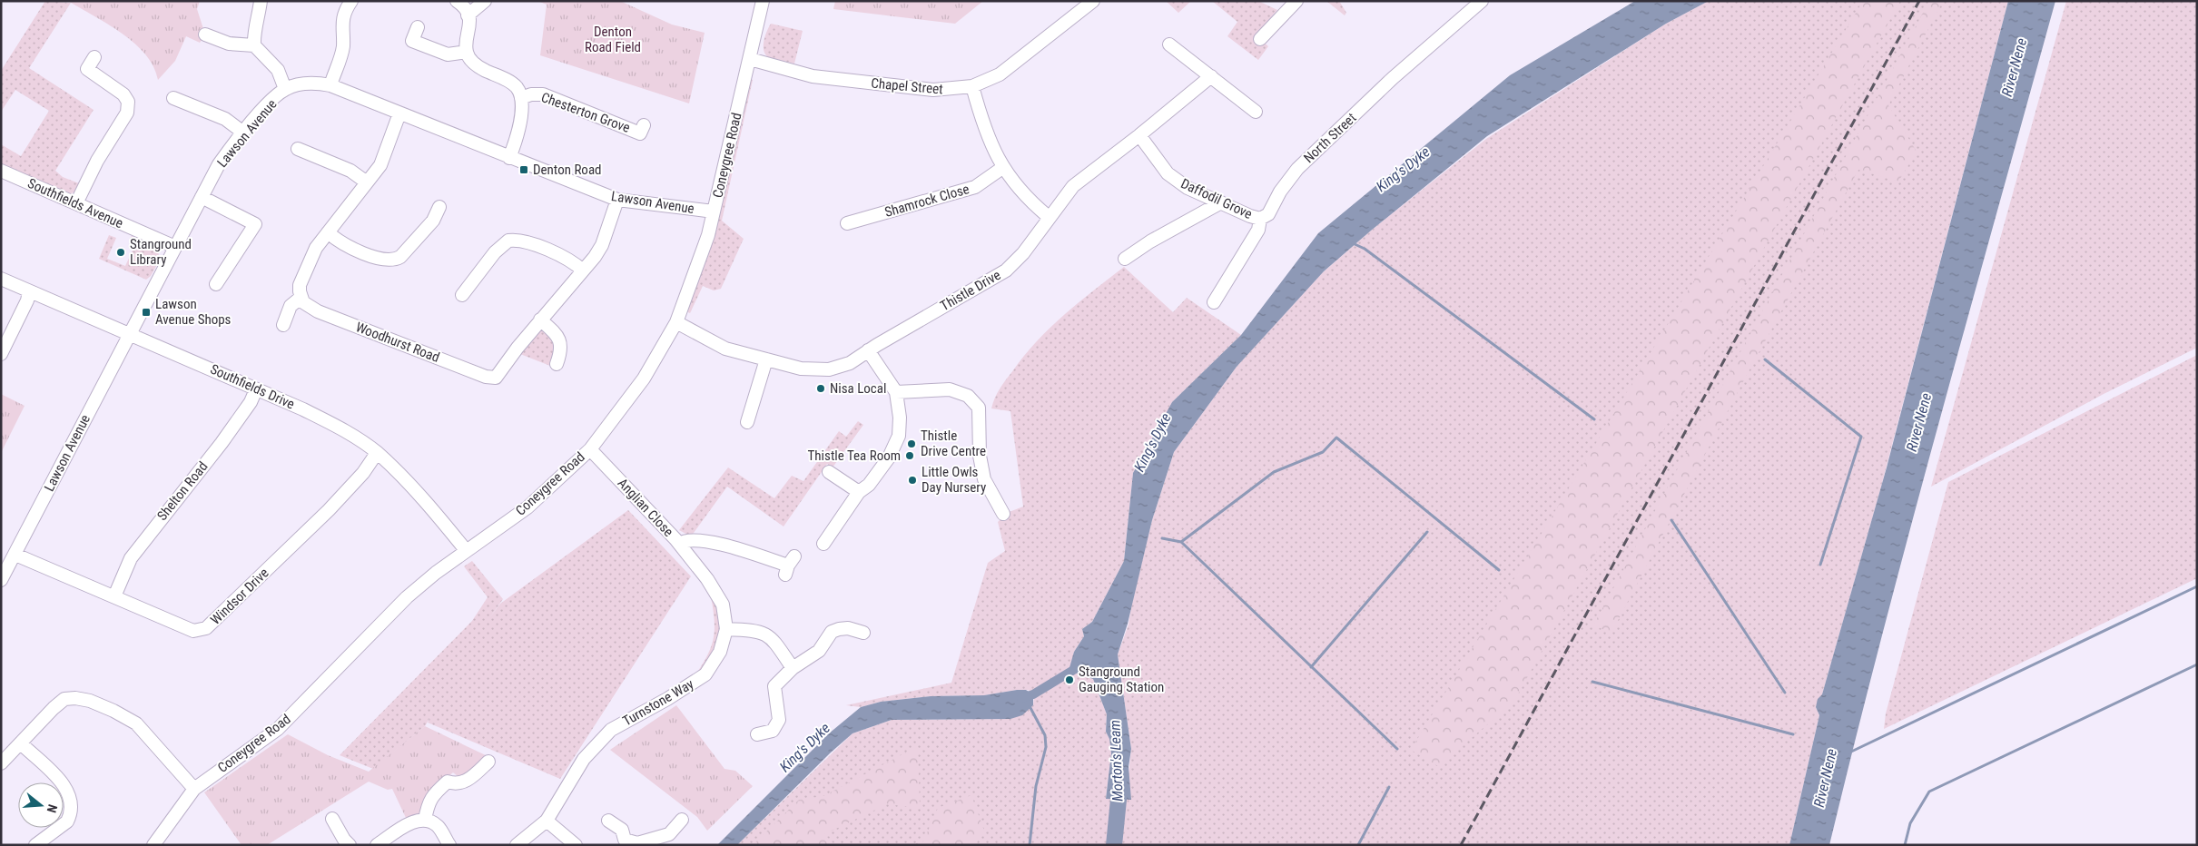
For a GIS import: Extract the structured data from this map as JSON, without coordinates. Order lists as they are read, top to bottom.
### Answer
{
  "streets": {
    "street": [
      "Chapel Street",
      "Chesterton Grove",
      "Lawson Avenue",
      "North Street",
      "Coneygree Road",
      "Daffodil Grove",
      "Shamrock Close",
      "Southfields Avenue",
      "Thistle Drive",
      "Woodhurst Road",
      "Southfields Drive",
      "Shelton Road",
      "Anglian Close",
      "Windsor Drive",
      "Turnstone Way"
    ]
  },
  "crossings": [
    ["Chapel Street", "Coneygree Road"],
    ["Lawson Avenue", "Coneygree Road"],
    ["Lawson Avenue", "Southfields Avenue"],
    ["Lawson Avenue", "Woodhurst Road"],
    ["Lawson Avenue", "Southfields Drive"],
    ["Lawson Avenue", "Windsor Drive"],
    ["North Street", "Daffodil Grove"],
    ["Coneygree Road", "Thistle Drive"],
    ["Coneygree Road", "Southfields Drive"],
    ["Coneygree Road", "Anglian Close"],
    ["Daffodil Grove", "Thistle Drive"],
    ["Southfields Drive", "Shelton Road"],
    ["Southfields Drive", "Windsor Drive"],
    ["Shelton Road", "Windsor Drive"],
    ["Anglian Close", "Turnstone Way"]
  ],
  "water": ["River Nene", "King's Dyke", "Morton's Leam"],
  "parks": ["Denton Road Field"],
  "places": {
    "transit": ["Denton Road", "Lawson Avenue Shops"],
    "other": [
      "Stanground Library",
      "Nisa Local",
      "Thistle Drive Centre",
      "Thistle Tea Room",
      "Little Owls Day Nursery",
      "Stanground Gauging Station"
    ]
  },
  "north": "right"
}
